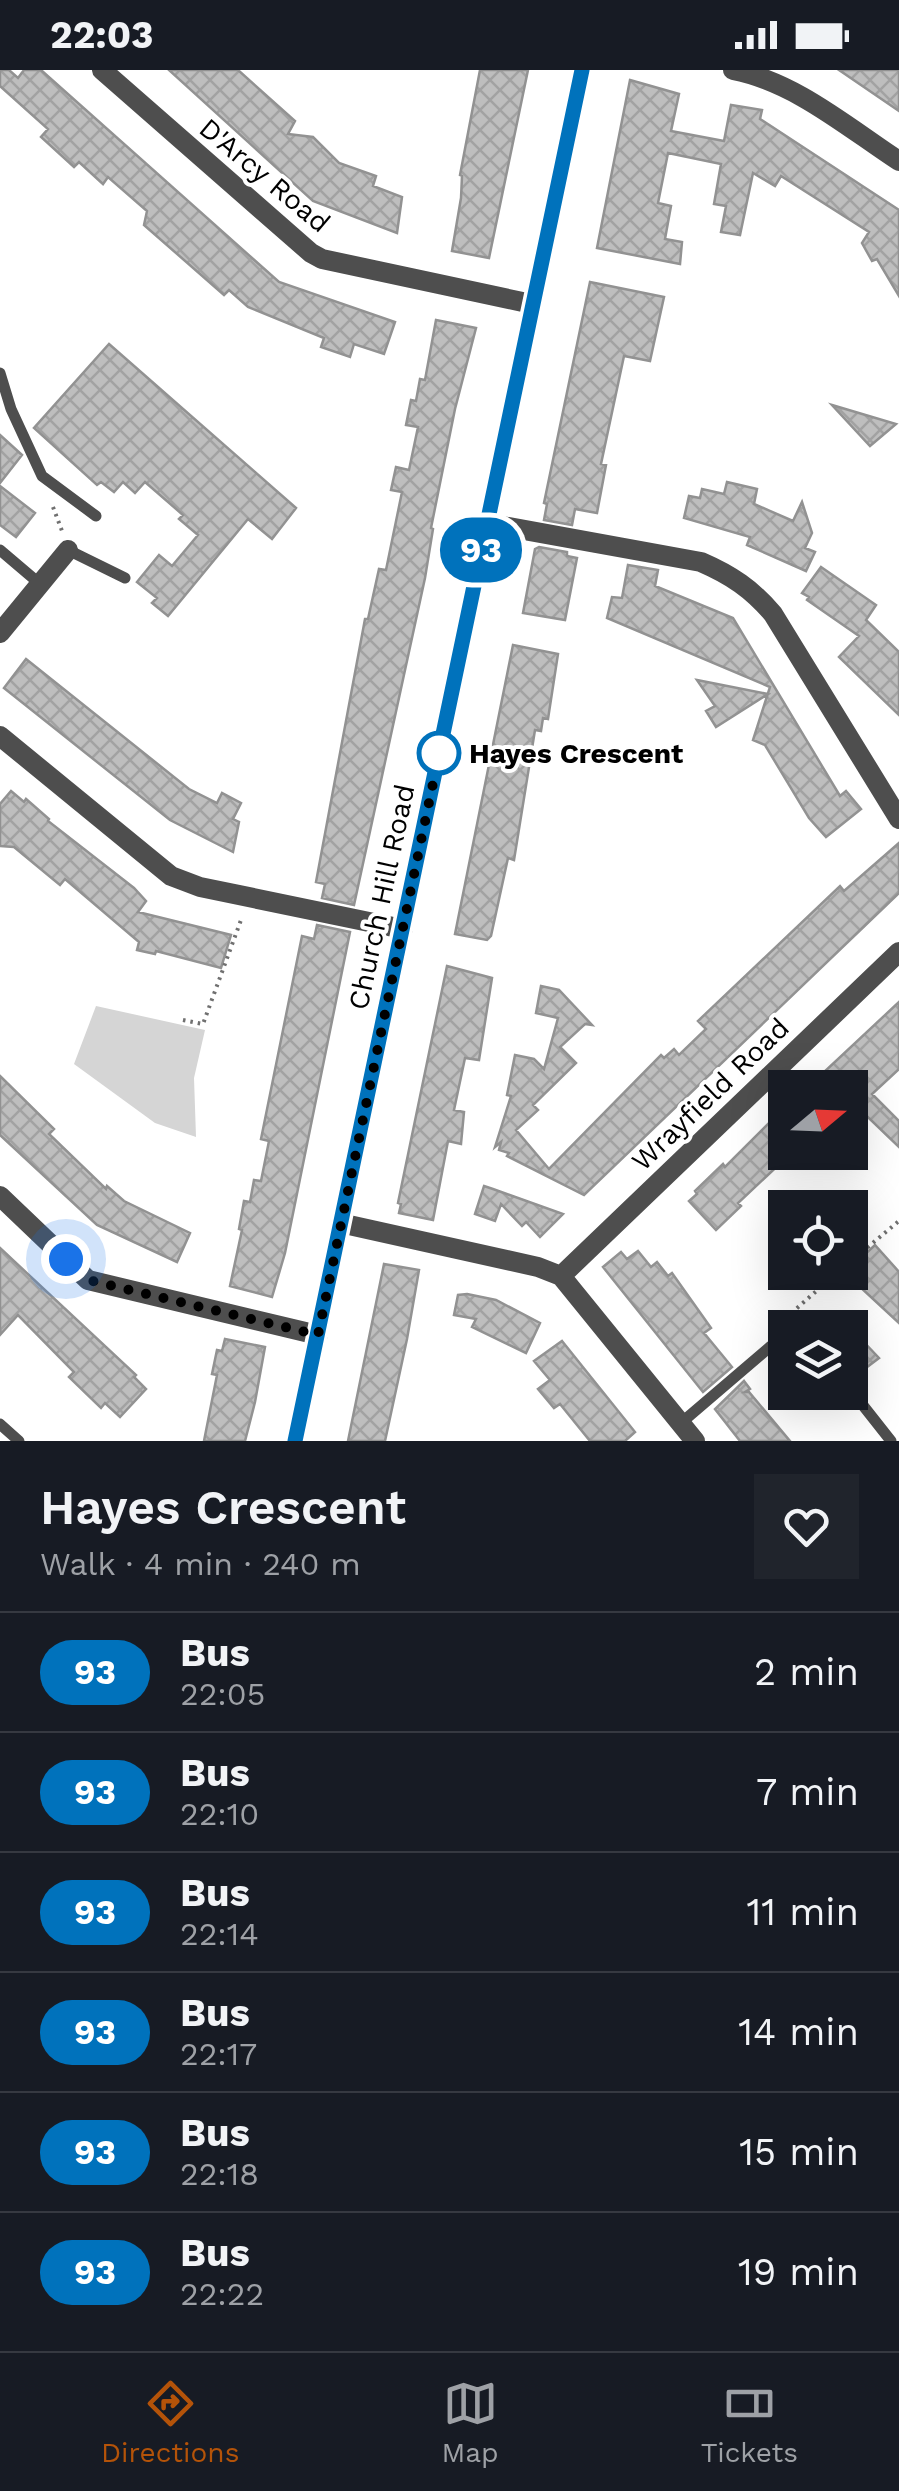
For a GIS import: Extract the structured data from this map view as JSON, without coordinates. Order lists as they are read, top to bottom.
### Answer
{
  "streets": {
    "street": ["D'Arcy Road", "Church Hill Road", "Wrayfield Road"]
  },
  "crossings": [
    ["D'Arcy Road", "Church Hill Road"]
  ],
  "places": ["Hayes Crescent"],
  "lines": ["bus line 93"],
  "north": "right",
  "page": {
    "status": "22:03",
    "on_map": "93",
    "heading": ["Hayes Crescent", "Walk · 4 min · 240 m"],
    "list": [
      {
        "mark": "93",
        "name": "Bus",
        "note": "22:05",
        "value": "2 min"
      },
      {
        "mark": "93",
        "name": "Bus",
        "note": "22:10",
        "value": "7 min"
      },
      {
        "mark": "93",
        "name": "Bus",
        "note": "22:14",
        "value": "11 min"
      },
      {
        "mark": "93",
        "name": "Bus",
        "note": "22:17",
        "value": "14 min"
      },
      {
        "mark": "93",
        "name": "Bus",
        "note": "22:18",
        "value": "15 min"
      },
      {
        "mark": "93",
        "name": "Bus",
        "note": "22:22",
        "value": "19 min"
      }
    ],
    "tabs": ["Directions", "Map", "Tickets"]
  }
}
